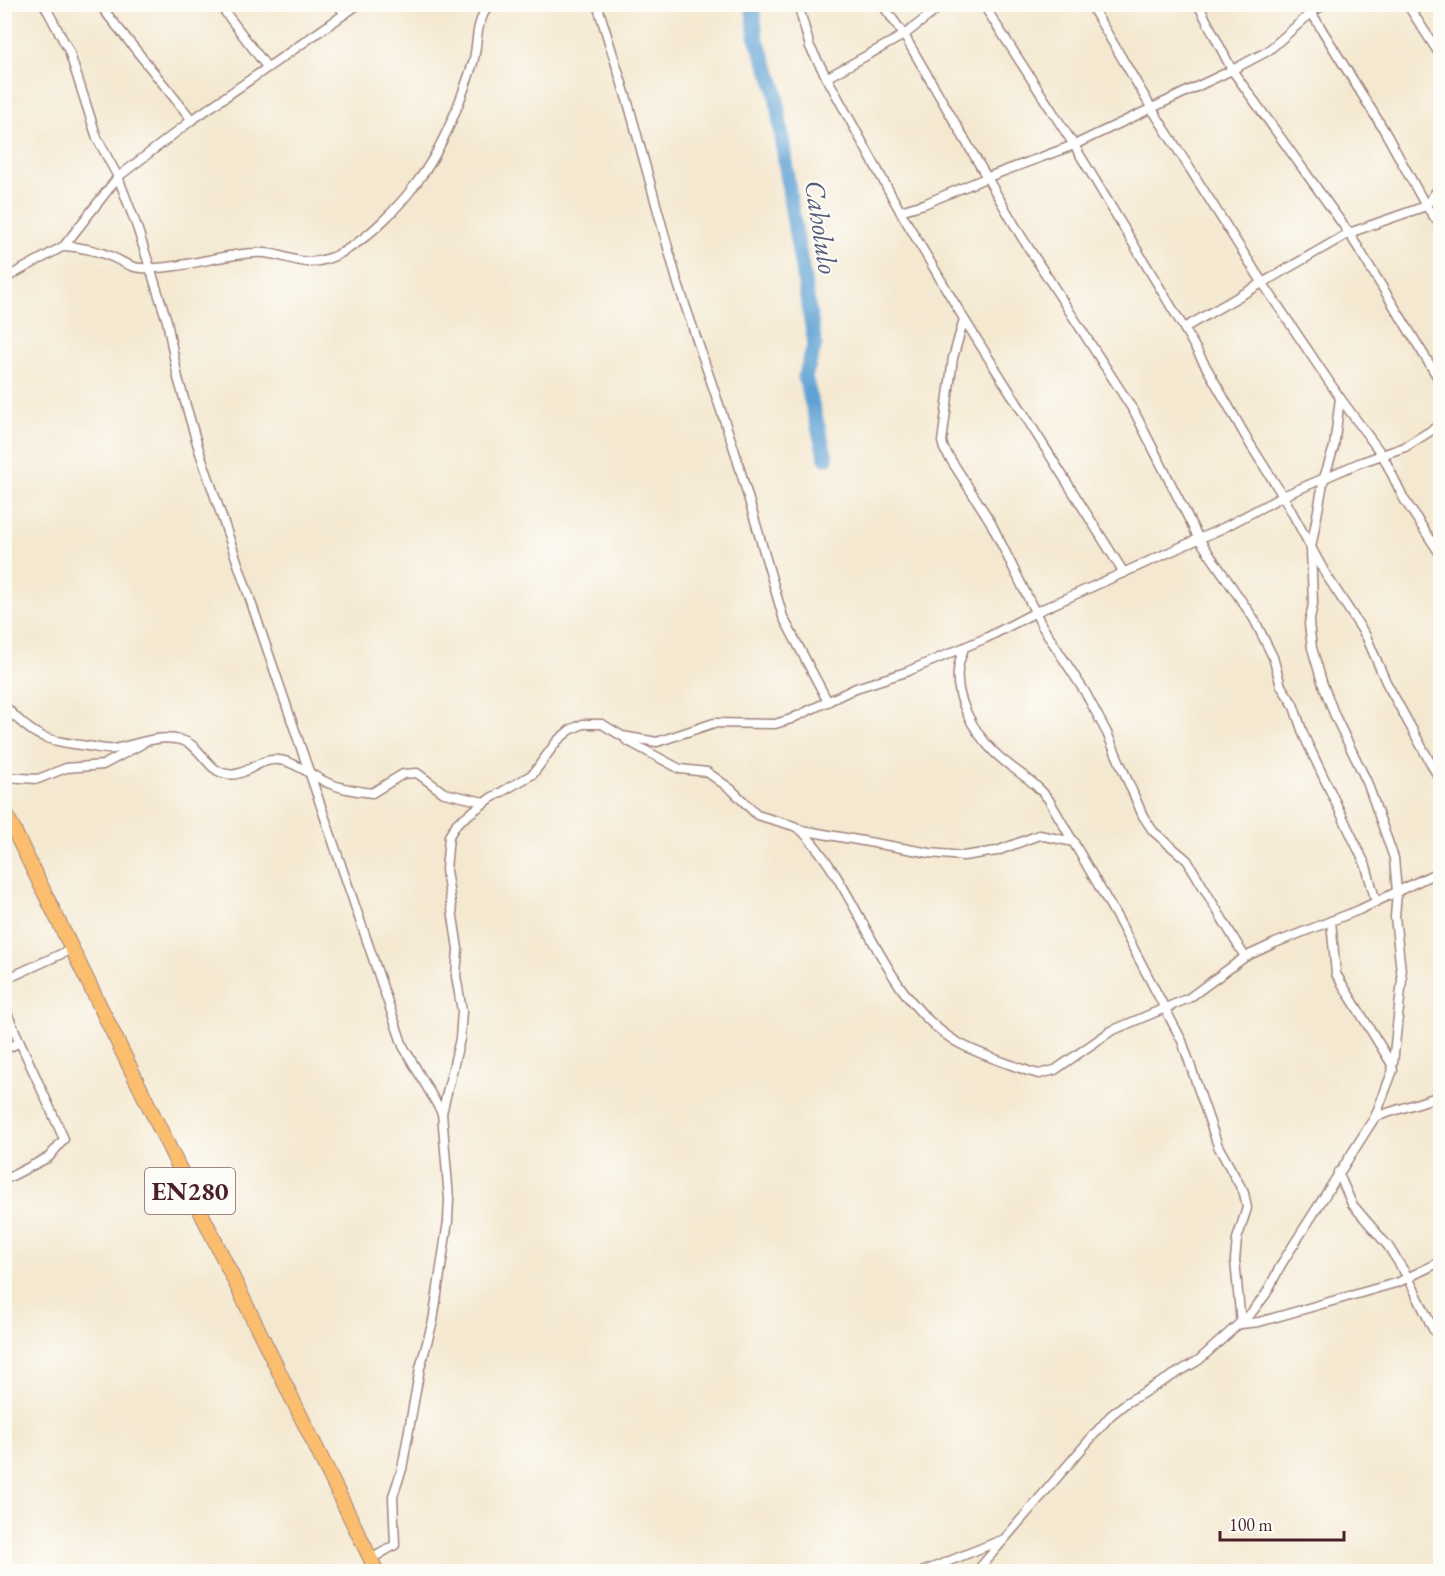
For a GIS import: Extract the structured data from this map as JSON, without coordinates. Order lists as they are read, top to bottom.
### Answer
{
  "streets": {
    "main road": ["EN280"]
  },
  "water": ["Caholulo"],
  "scale_bar": "100 m"
}
